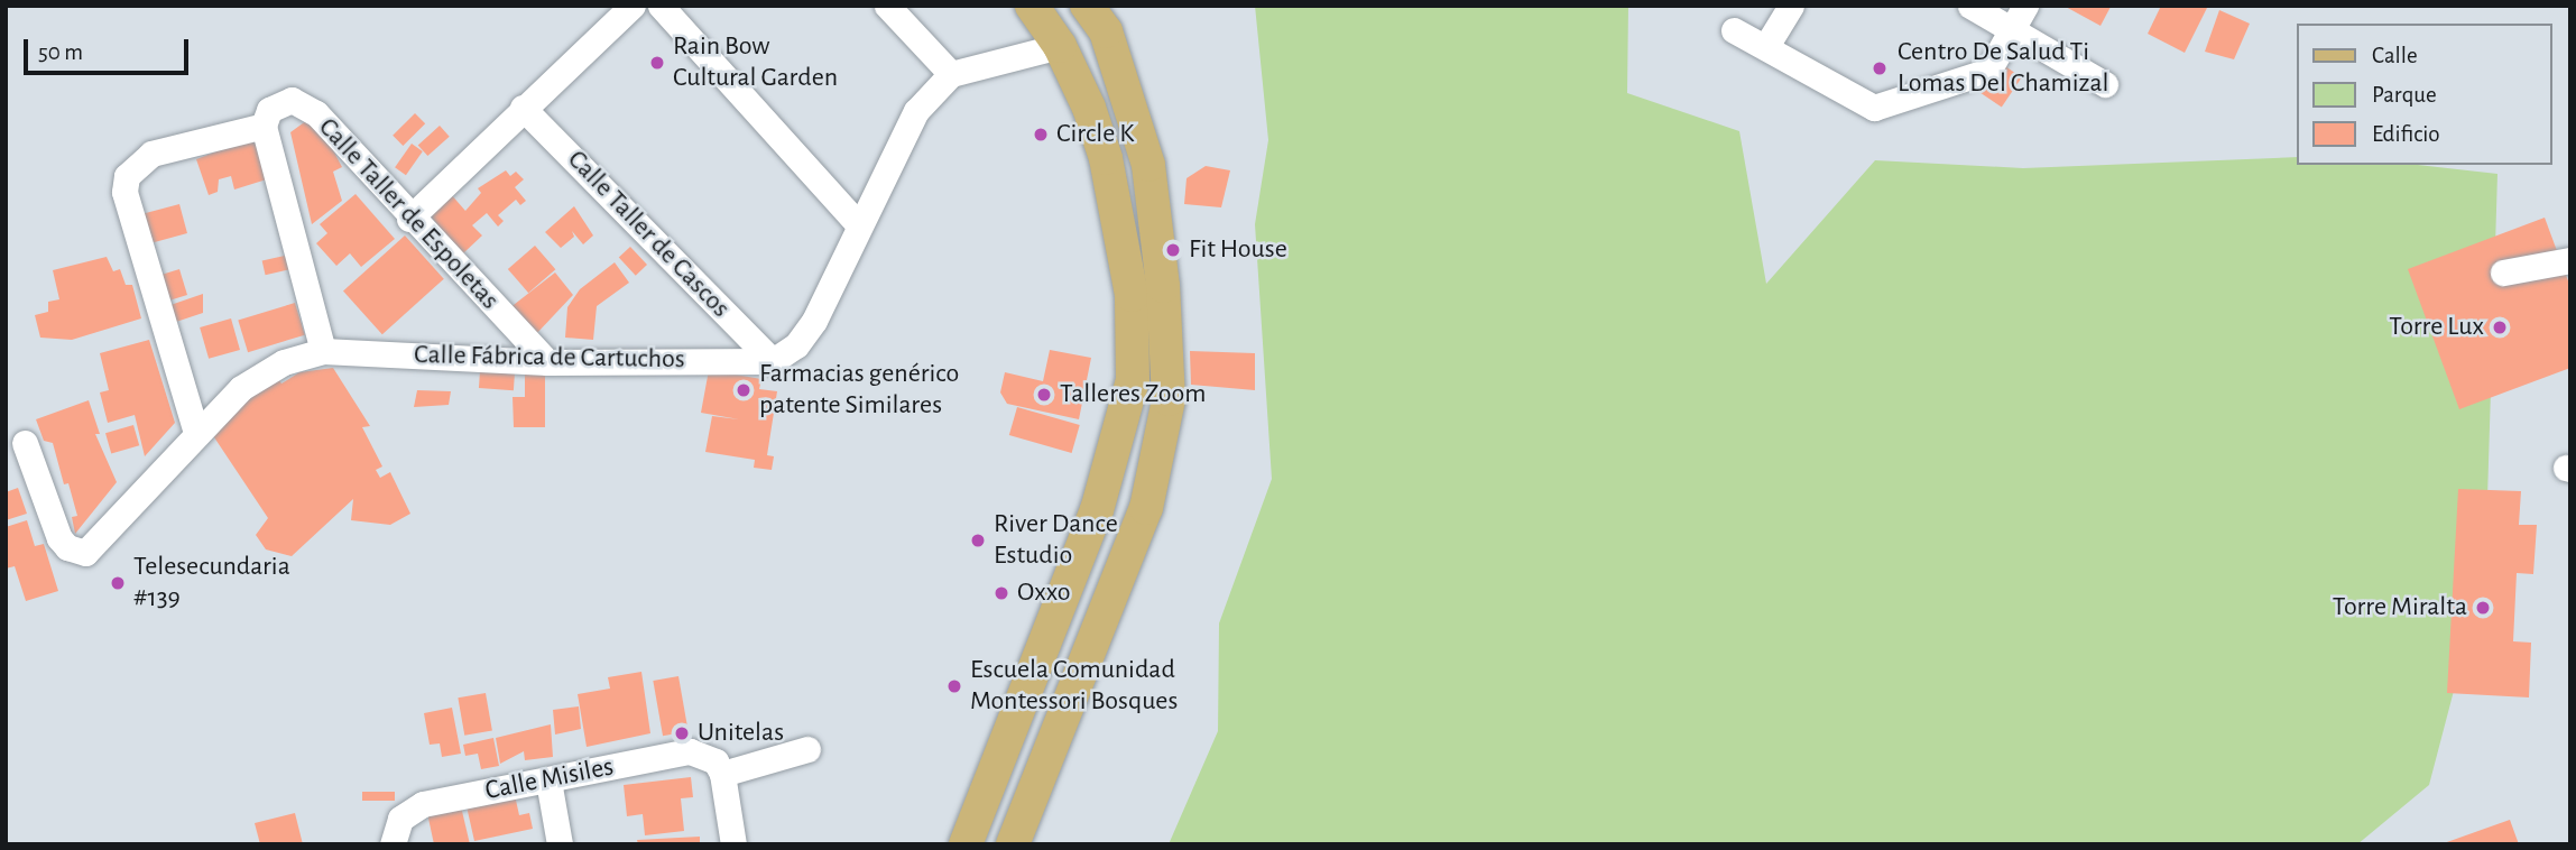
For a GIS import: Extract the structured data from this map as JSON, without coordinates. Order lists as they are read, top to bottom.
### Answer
{
  "streets": {
    "street": [
      "Calle Taller de Espoletas",
      "Calle Taller de Cascos",
      "Calle Fábrica de Cartuchos",
      "Calle Misiles"
    ]
  },
  "crossings": [
    ["Calle Taller de Espoletas", "Calle Fábrica de Cartuchos"],
    ["Calle Taller de Cascos", "Calle Fábrica de Cartuchos"]
  ],
  "places": [
    "Rain Bow Cultural Garden",
    "Centro De Salud Ti Lomas Del Chamizal",
    "Circle K",
    "Fit House",
    "Torre Lux",
    "Farmacias genérico patente Similares",
    "Talleres Zoom",
    "River Dance Estudio",
    "Telesecundaria #139",
    "Oxxo",
    "Torre Miralta",
    "Escuela Comunidad Montessori Bosques",
    "Unitelas"
  ],
  "legend": ["Calle", "Parque", "Edificio"],
  "scale_bar": "50 m"
}
